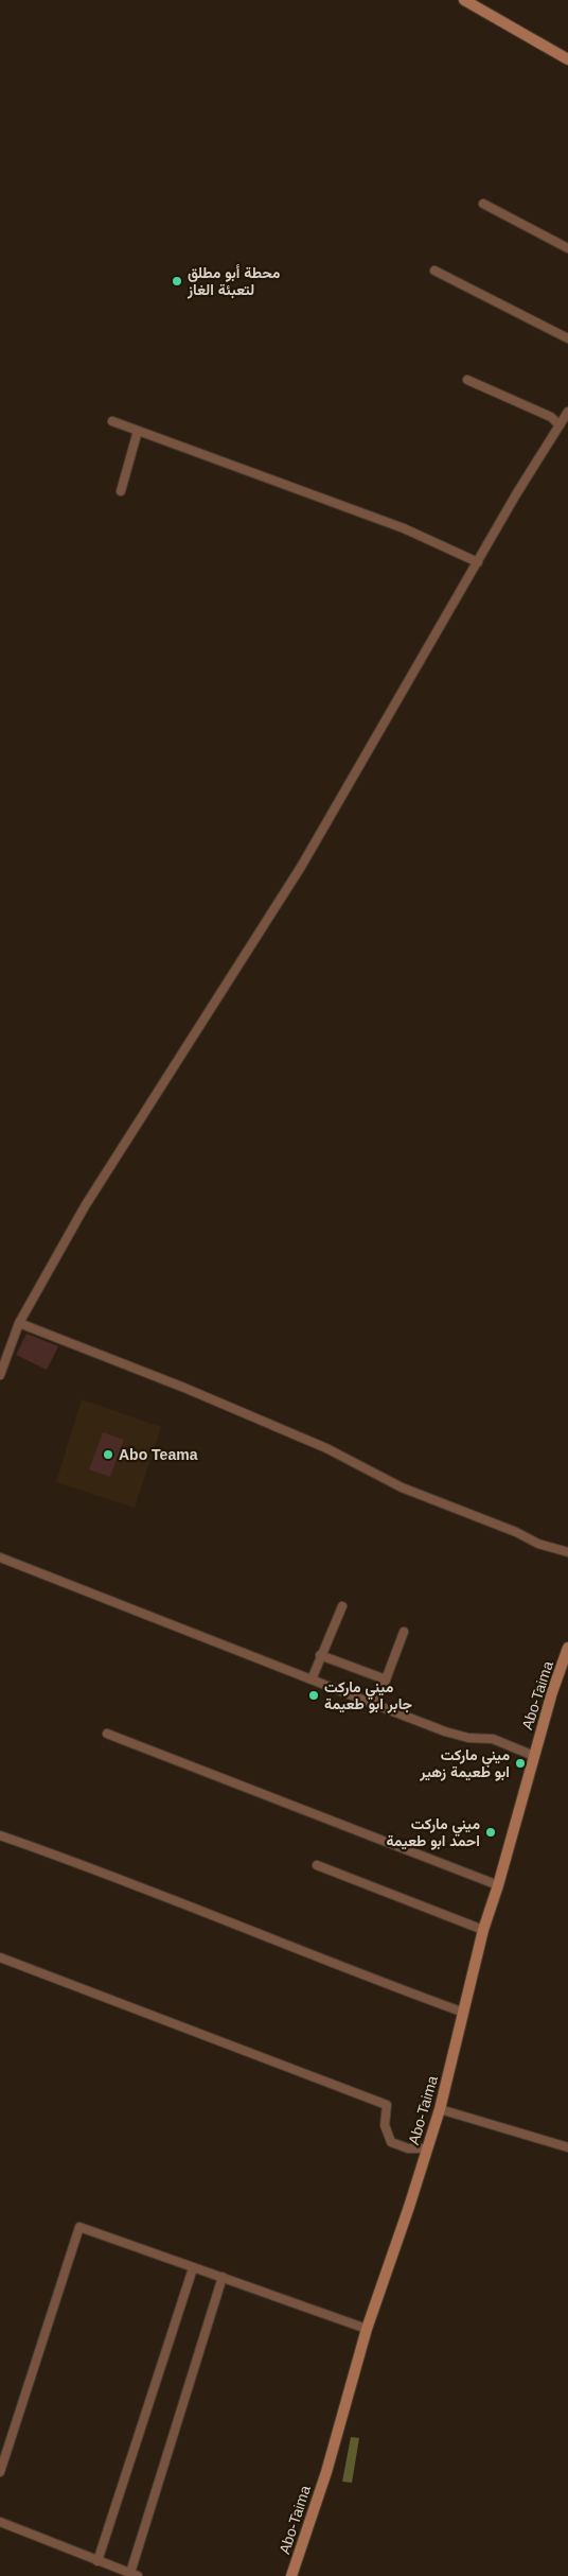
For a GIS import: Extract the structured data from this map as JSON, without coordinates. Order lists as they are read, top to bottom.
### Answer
{
  "streets": {
    "street": ["Abo-Taima"]
  },
  "places": [
    "محطة أبو مطلق لتعبئة الغاز",
    "Abo Teama",
    "ميني ماركت جابر ابو طعيمة",
    "ميني ماركت ابو طعيمة زهير",
    "ميني ماركت احمد ابو طعيمة"
  ]
}
